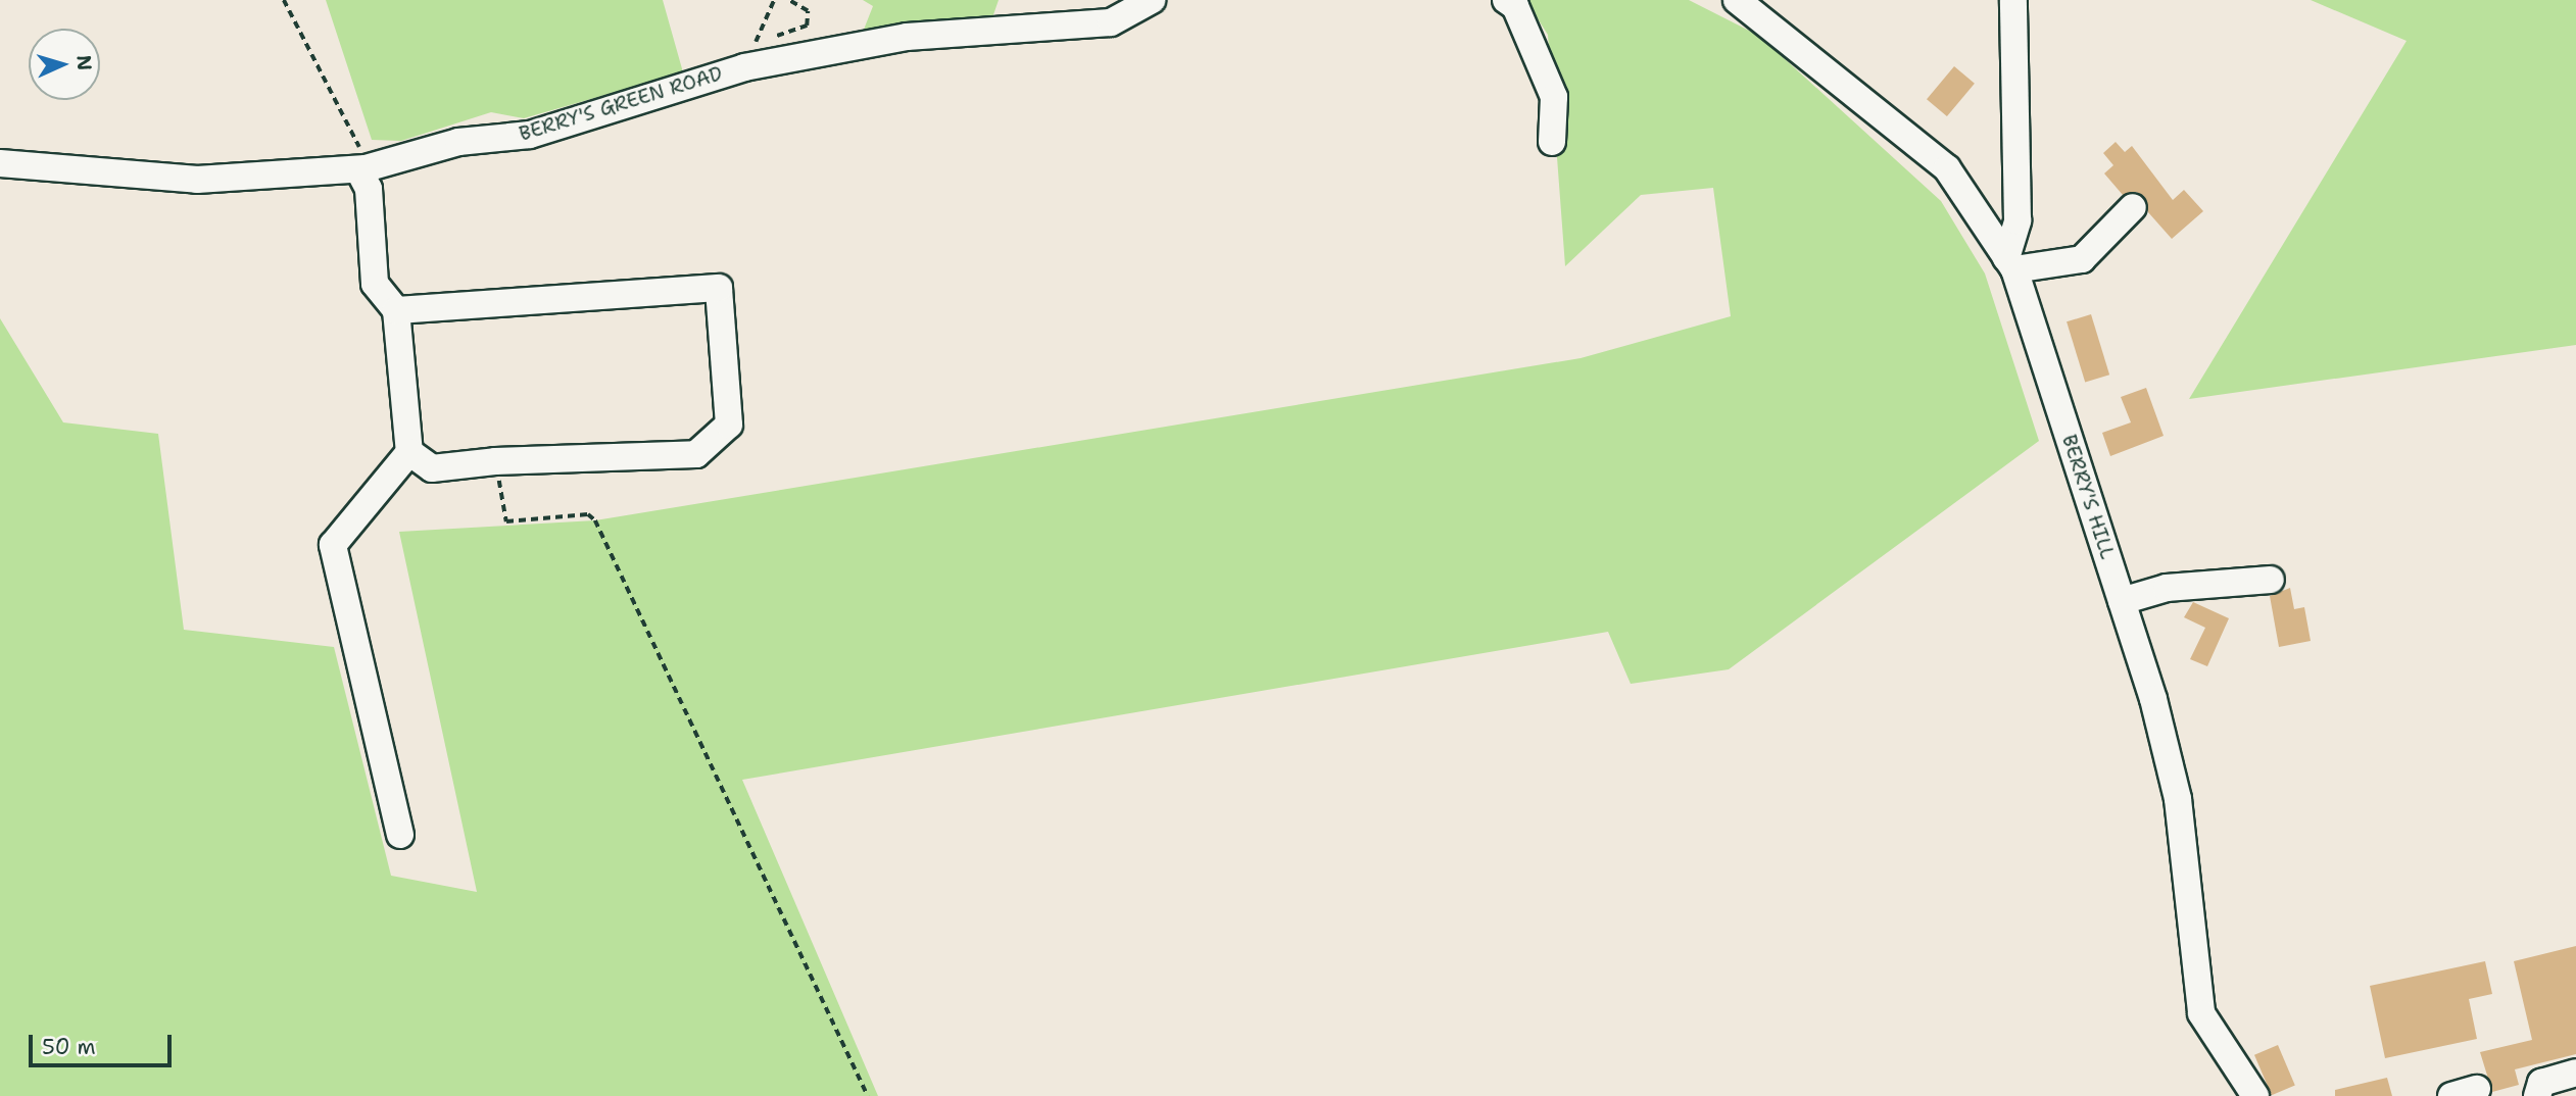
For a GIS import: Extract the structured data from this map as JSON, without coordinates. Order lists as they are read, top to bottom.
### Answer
{
  "streets": {
    "street": ["BERRY'S GREEN ROAD", "BERRY'S HILL"]
  },
  "scale_bar": "50 m",
  "north": "right"
}
